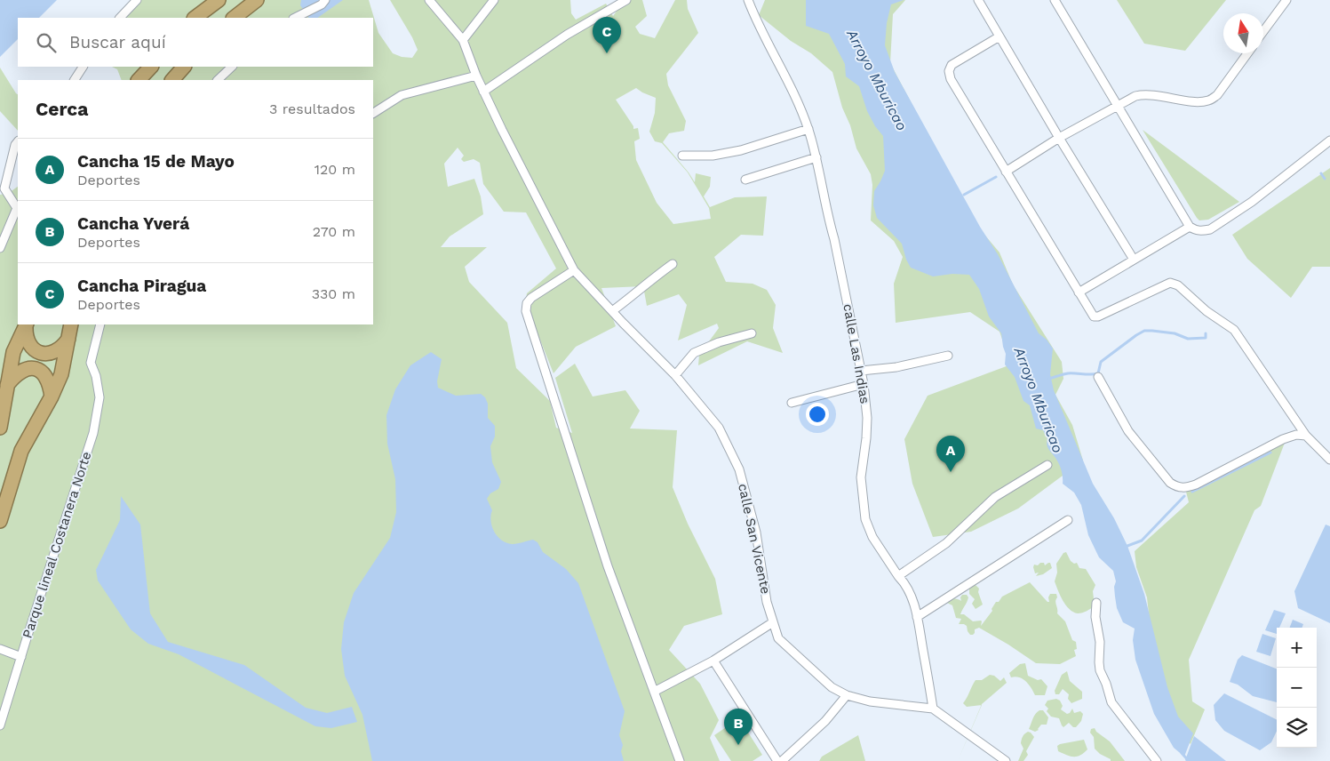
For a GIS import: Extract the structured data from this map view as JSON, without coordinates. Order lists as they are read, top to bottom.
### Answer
{
  "streets": {
    "street": ["calle Las Indias", "calle San Vicente", "Parque lineal Costanera Norte"]
  },
  "crossings": [
    ["calle Las Indias", "calle San Vicente"]
  ],
  "water": ["Arroyo Mburicao"],
  "north": "top",
  "page": {
    "pins": ["C", "A", "B"],
    "search": "Buscar aquí",
    "heading": ["Cerca", "3 resultados"],
    "list": [
      {
        "mark": "A",
        "name": "Cancha 15 de Mayo",
        "note": "Deportes",
        "value": "120 m"
      },
      {
        "mark": "B",
        "name": "Cancha Yverá",
        "note": "Deportes",
        "value": "270 m"
      },
      {
        "mark": "C",
        "name": "Cancha Piragua",
        "note": "Deportes",
        "value": "330 m"
      }
    ],
    "map_buttons": ["+", "−"]
  }
}
